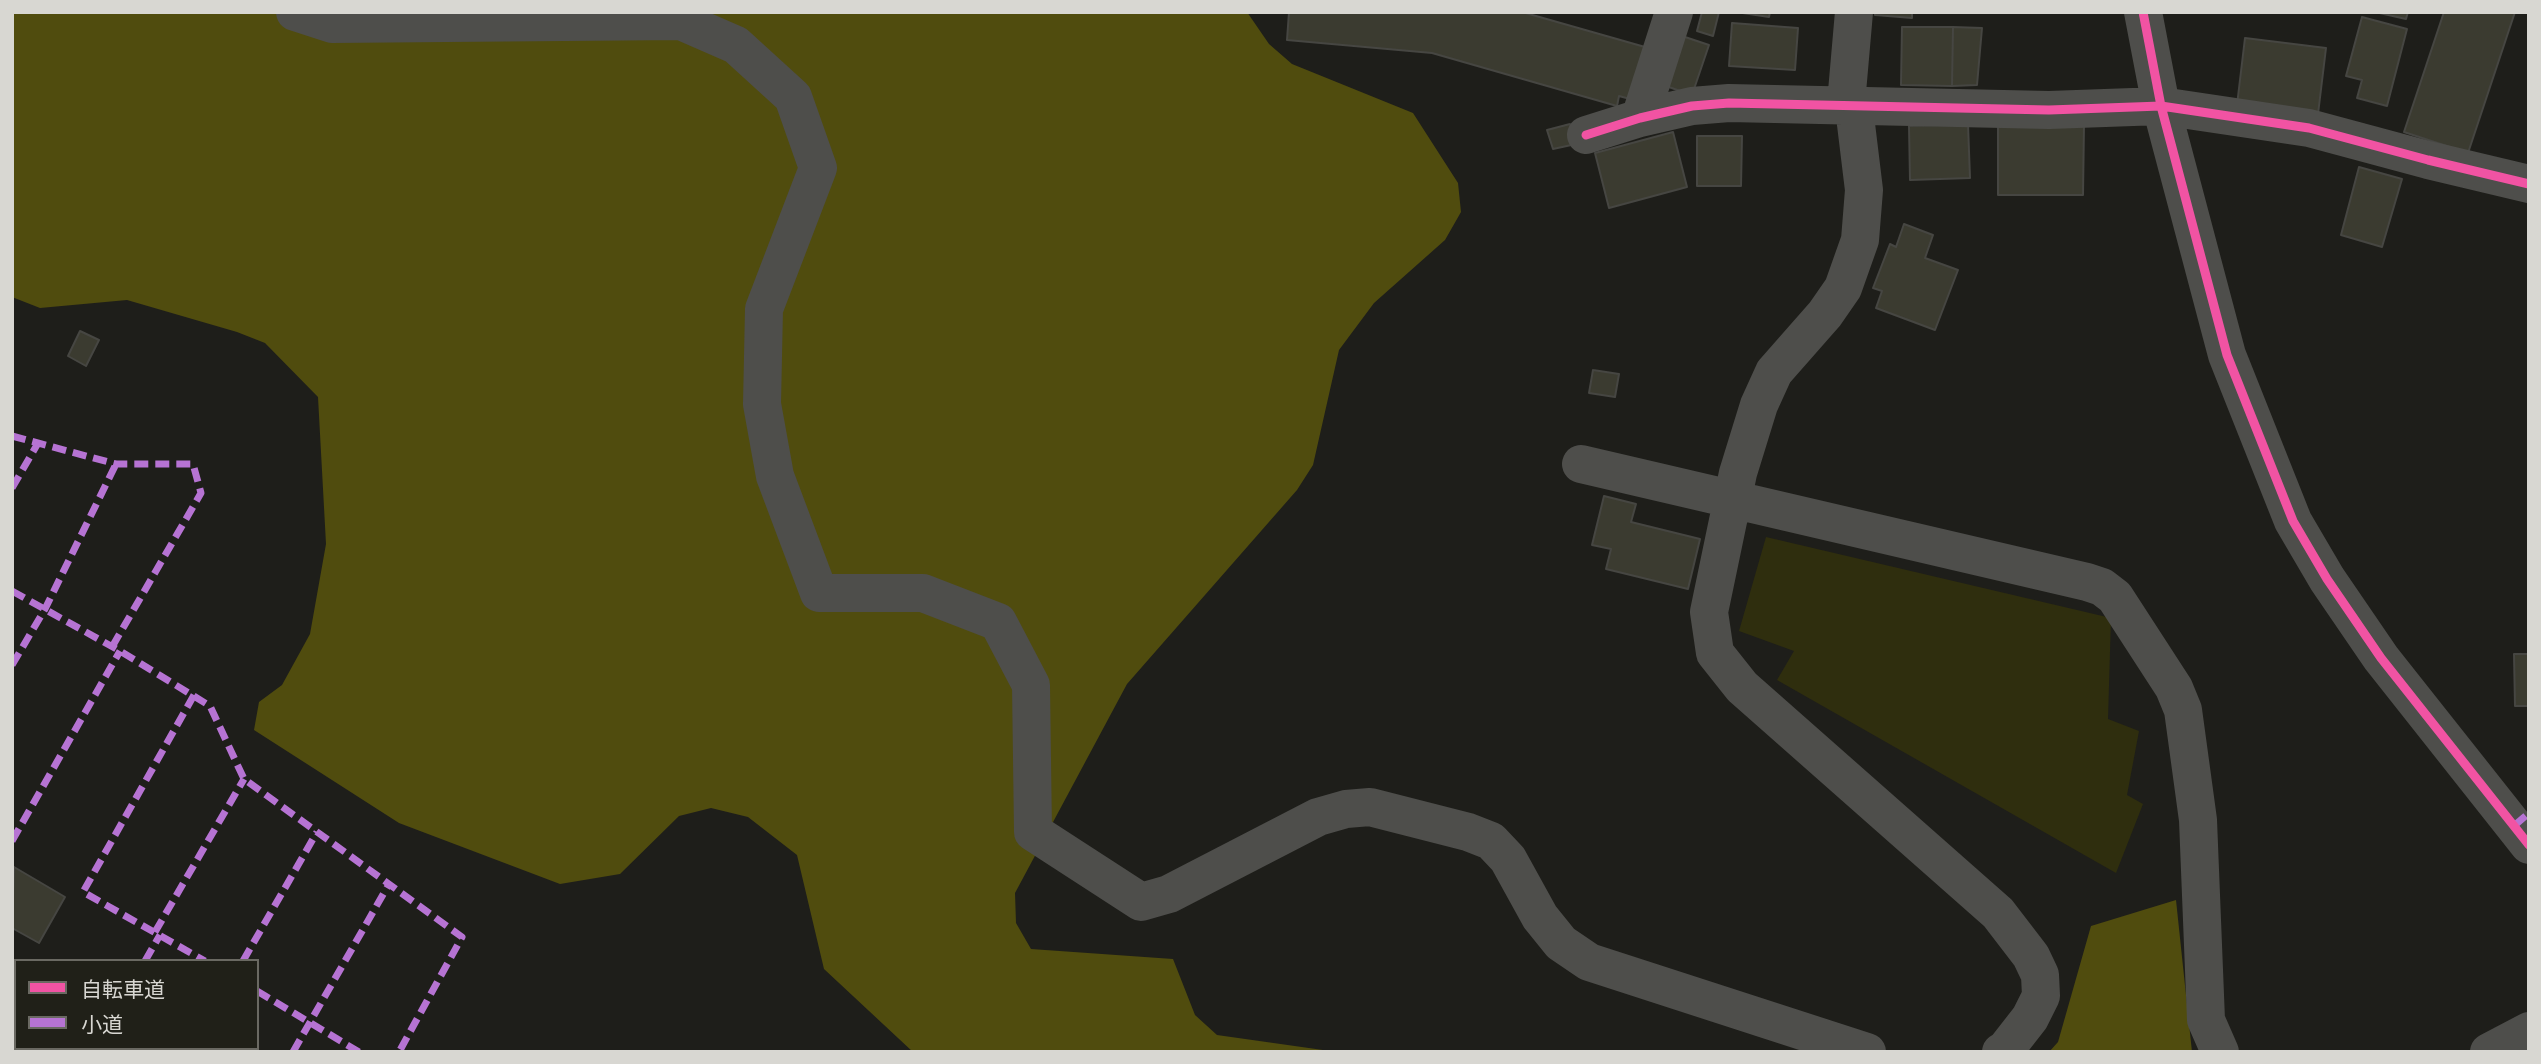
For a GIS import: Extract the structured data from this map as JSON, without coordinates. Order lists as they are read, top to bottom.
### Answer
{
  "legend": ["自転車道", "小道"]
}
